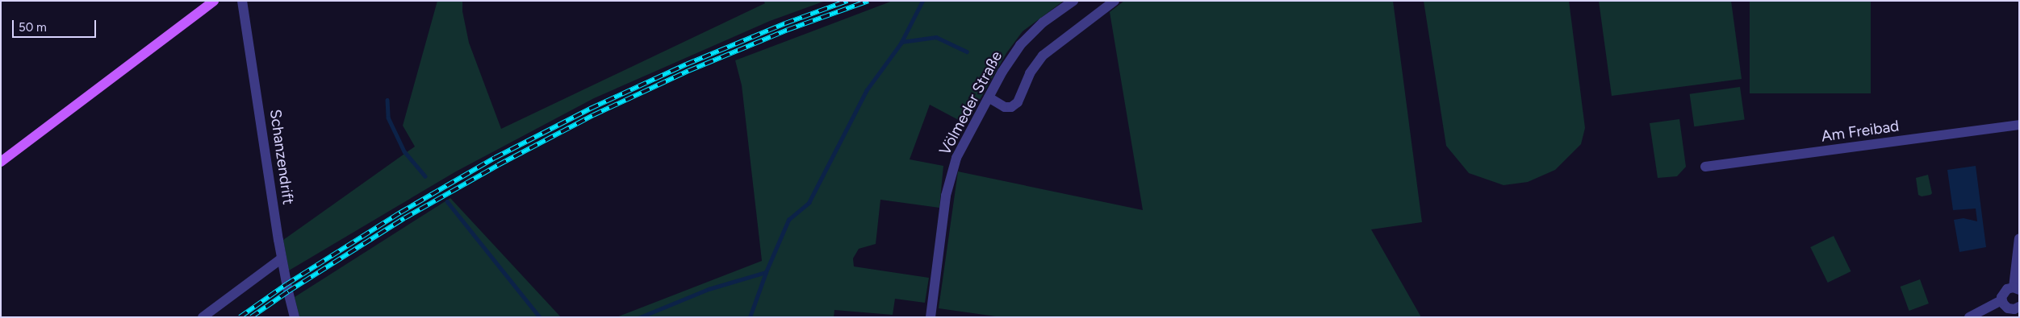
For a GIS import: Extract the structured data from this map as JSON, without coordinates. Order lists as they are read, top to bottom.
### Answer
{
  "streets": {
    "street": ["Völmeder Straße", "Am Freibad", "Schanzendrift"]
  },
  "scale_bar": "50 m"
}
